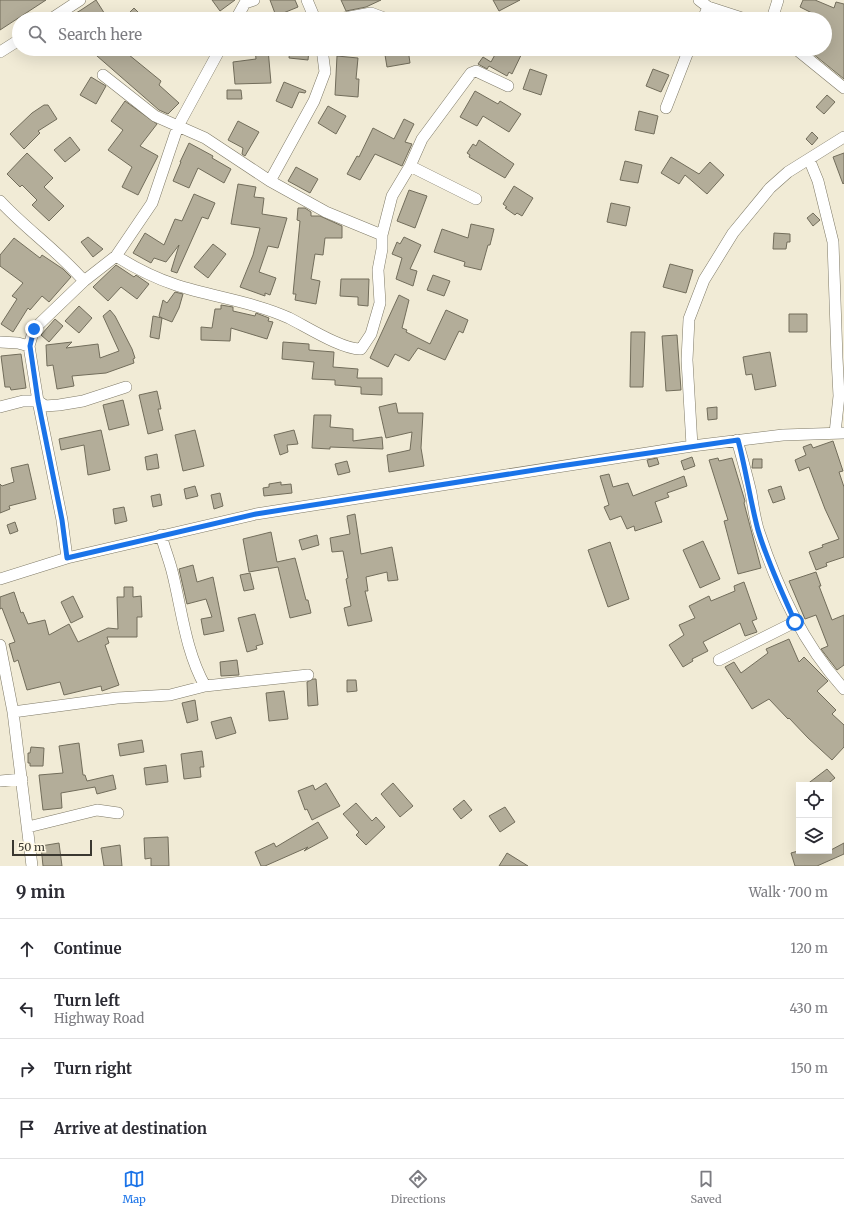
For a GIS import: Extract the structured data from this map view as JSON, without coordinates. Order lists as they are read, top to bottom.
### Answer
{
  "scale_bar": "50 m",
  "page": {
    "search": "Search here",
    "scale": "50 m",
    "heading": ["9 min", "Walk · 700 m"],
    "list": [
      ["Continue", "120 m"],
      ["Turn left", "Highway Road", "430 m"],
      ["Turn right", "150 m"],
      "Arrive at destination"
    ],
    "nav": ["Map", "Directions", "Saved"]
  }
}
